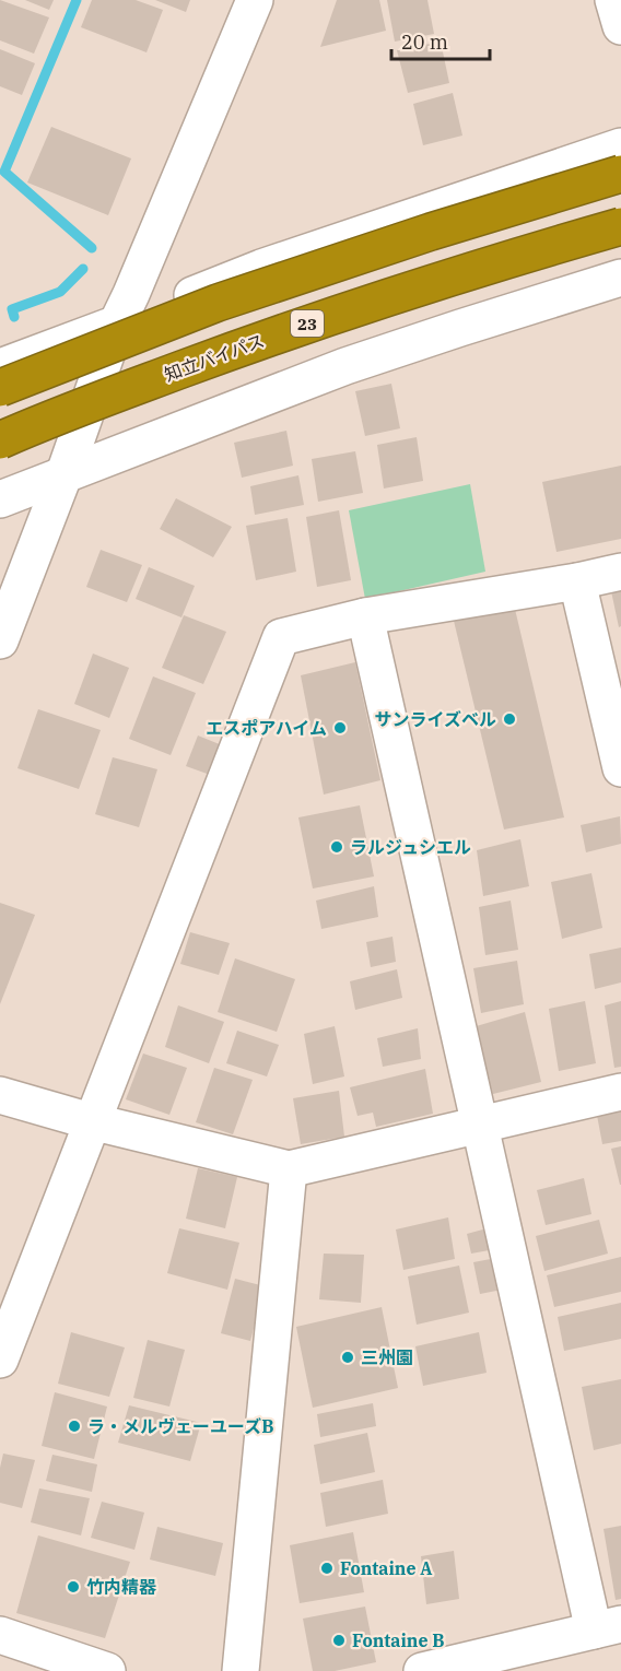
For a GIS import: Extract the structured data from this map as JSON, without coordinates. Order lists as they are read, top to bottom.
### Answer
{
  "streets": {
    "highway": ["23", "知立バイパス"]
  },
  "places": [
    "サンライズベル",
    "エスポアハイム",
    "ラルジュシエル",
    "三州園",
    "ラ・メルヴェーユーズB",
    "Fontaine A",
    "竹内精器",
    "Fontaine B"
  ],
  "scale_bar": "20 m"
}
